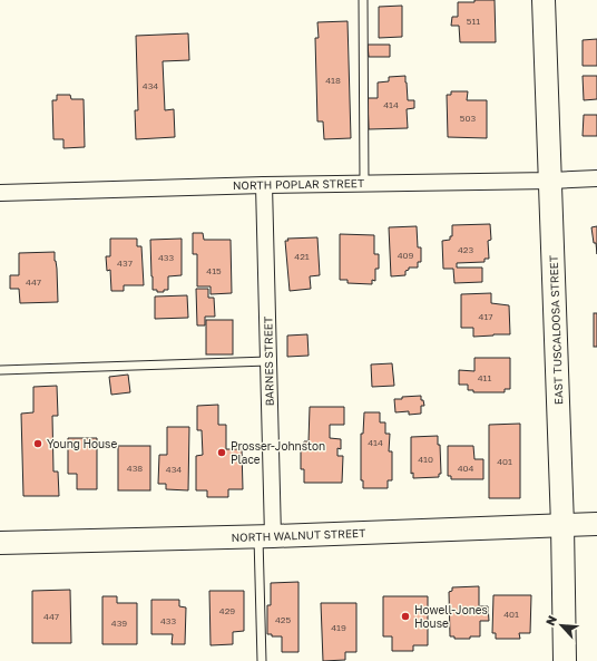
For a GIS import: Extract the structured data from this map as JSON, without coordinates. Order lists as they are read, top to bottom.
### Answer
{
  "streets": {
    "street": [
      "NORTH POPLAR STREET",
      "EAST TUSCALOOSA STREET",
      "BARNES STREET",
      "NORTH WALNUT STREET"
    ]
  },
  "crossings": [
    ["NORTH POPLAR STREET", "EAST TUSCALOOSA STREET"],
    ["NORTH POPLAR STREET", "BARNES STREET"],
    ["EAST TUSCALOOSA STREET", "NORTH WALNUT STREET"],
    ["BARNES STREET", "NORTH WALNUT STREET"]
  ],
  "places": ["Young House", "Prosser-Johnston Place", "Howell-Jones House"],
  "house_numbers": [
    "511",
    "418",
    "434",
    "414",
    "503",
    "423",
    "409",
    "421",
    "433",
    "437",
    "415",
    "447",
    "417",
    "411",
    "414",
    "410",
    "401",
    "438",
    "404",
    "434",
    "429",
    "401",
    "447",
    "425",
    "433",
    "439",
    "419"
  ],
  "north": "top left"
}
